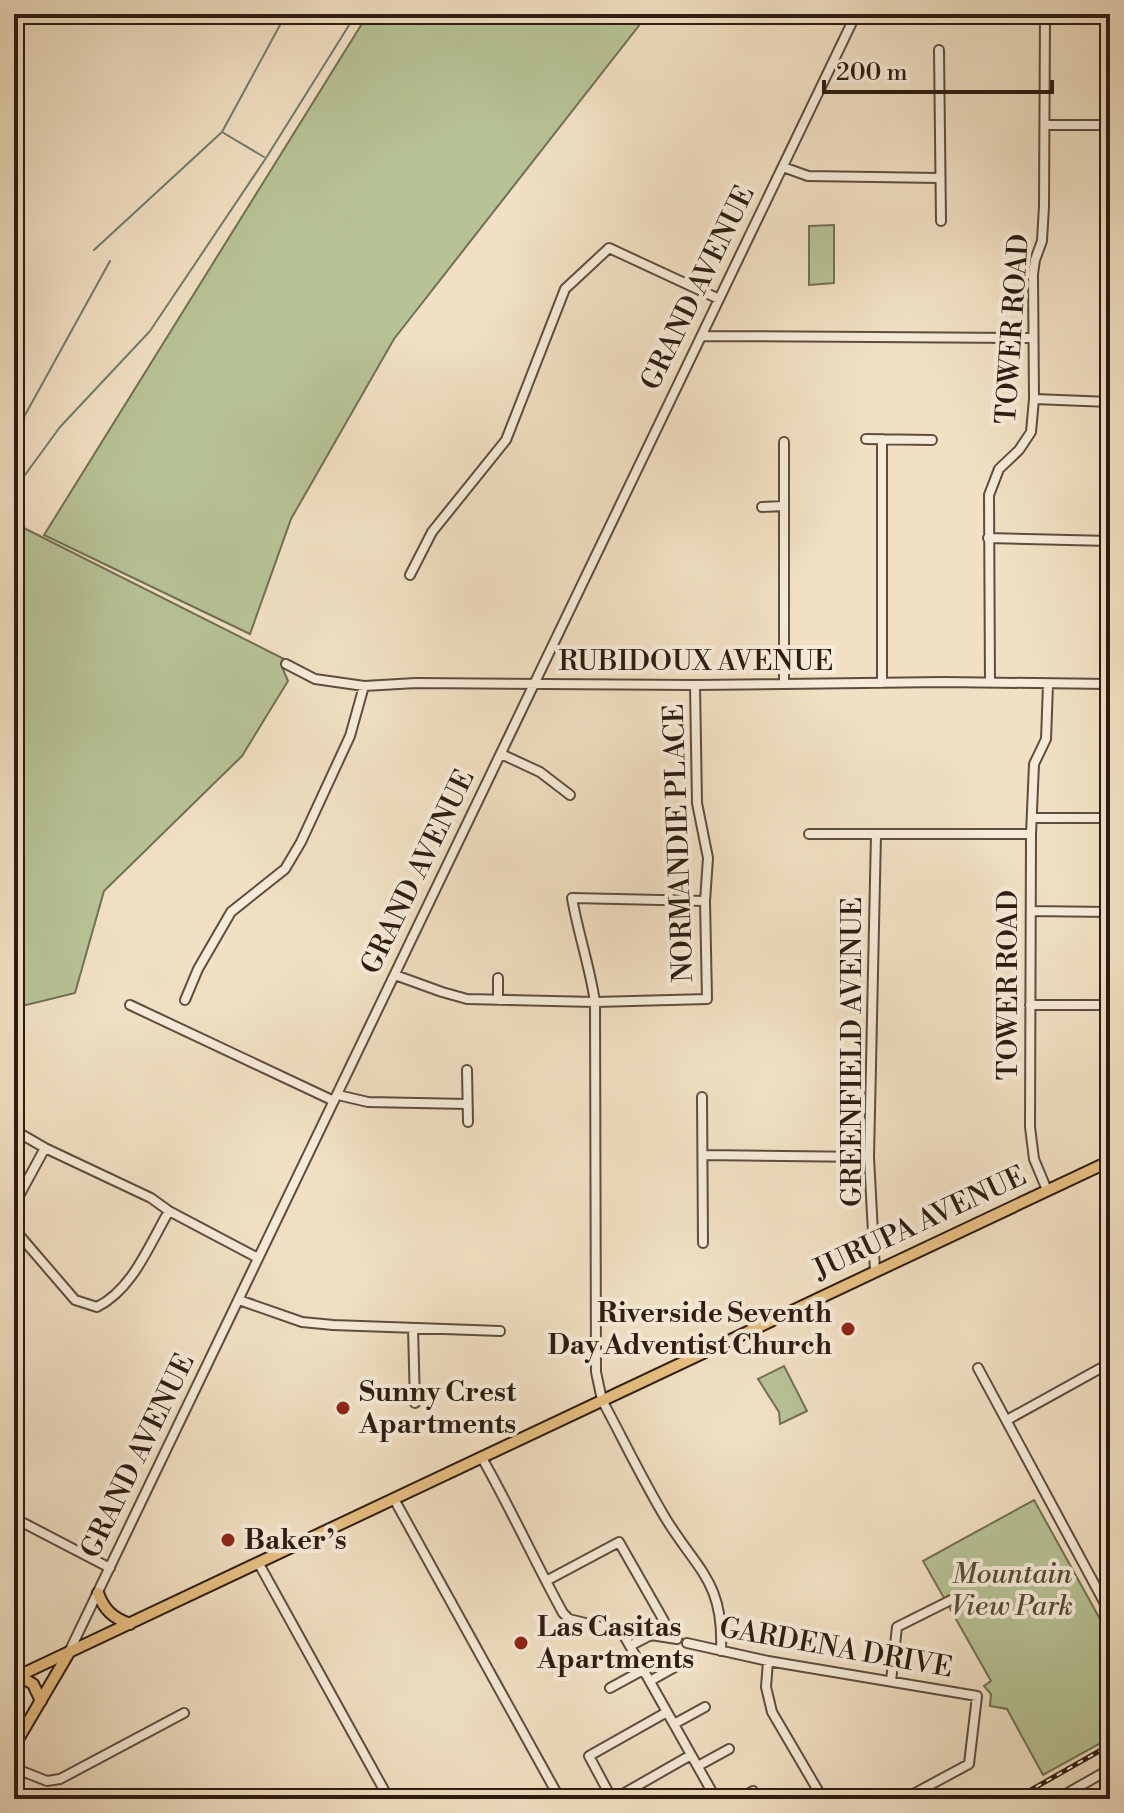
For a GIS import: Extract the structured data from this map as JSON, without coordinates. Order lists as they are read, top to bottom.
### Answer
{
  "streets": {
    "main road": ["GRAND AVENUE", "JURUPA AVENUE"],
    "street": [
      "TOWER ROAD",
      "RUBIDOUX AVENUE",
      "NORMANDIE PLACE",
      "GREENFIELD AVENUE",
      "GARDENA DRIVE"
    ]
  },
  "crossings": [
    ["GRAND AVENUE", "RUBIDOUX AVENUE"],
    ["GRAND AVENUE", "JURUPA AVENUE"],
    ["TOWER ROAD", "RUBIDOUX AVENUE"],
    ["TOWER ROAD", "JURUPA AVENUE"],
    ["RUBIDOUX AVENUE", "NORMANDIE PLACE"],
    ["GREENFIELD AVENUE", "JURUPA AVENUE"]
  ],
  "parks": ["Mountain View Park"],
  "places": [
    "Riverside Seventh Day Adventist Church",
    "Sunny Crest Apartments",
    "Baker’s",
    "Las Casitas Apartments"
  ],
  "scale_bar": "200 m"
}
